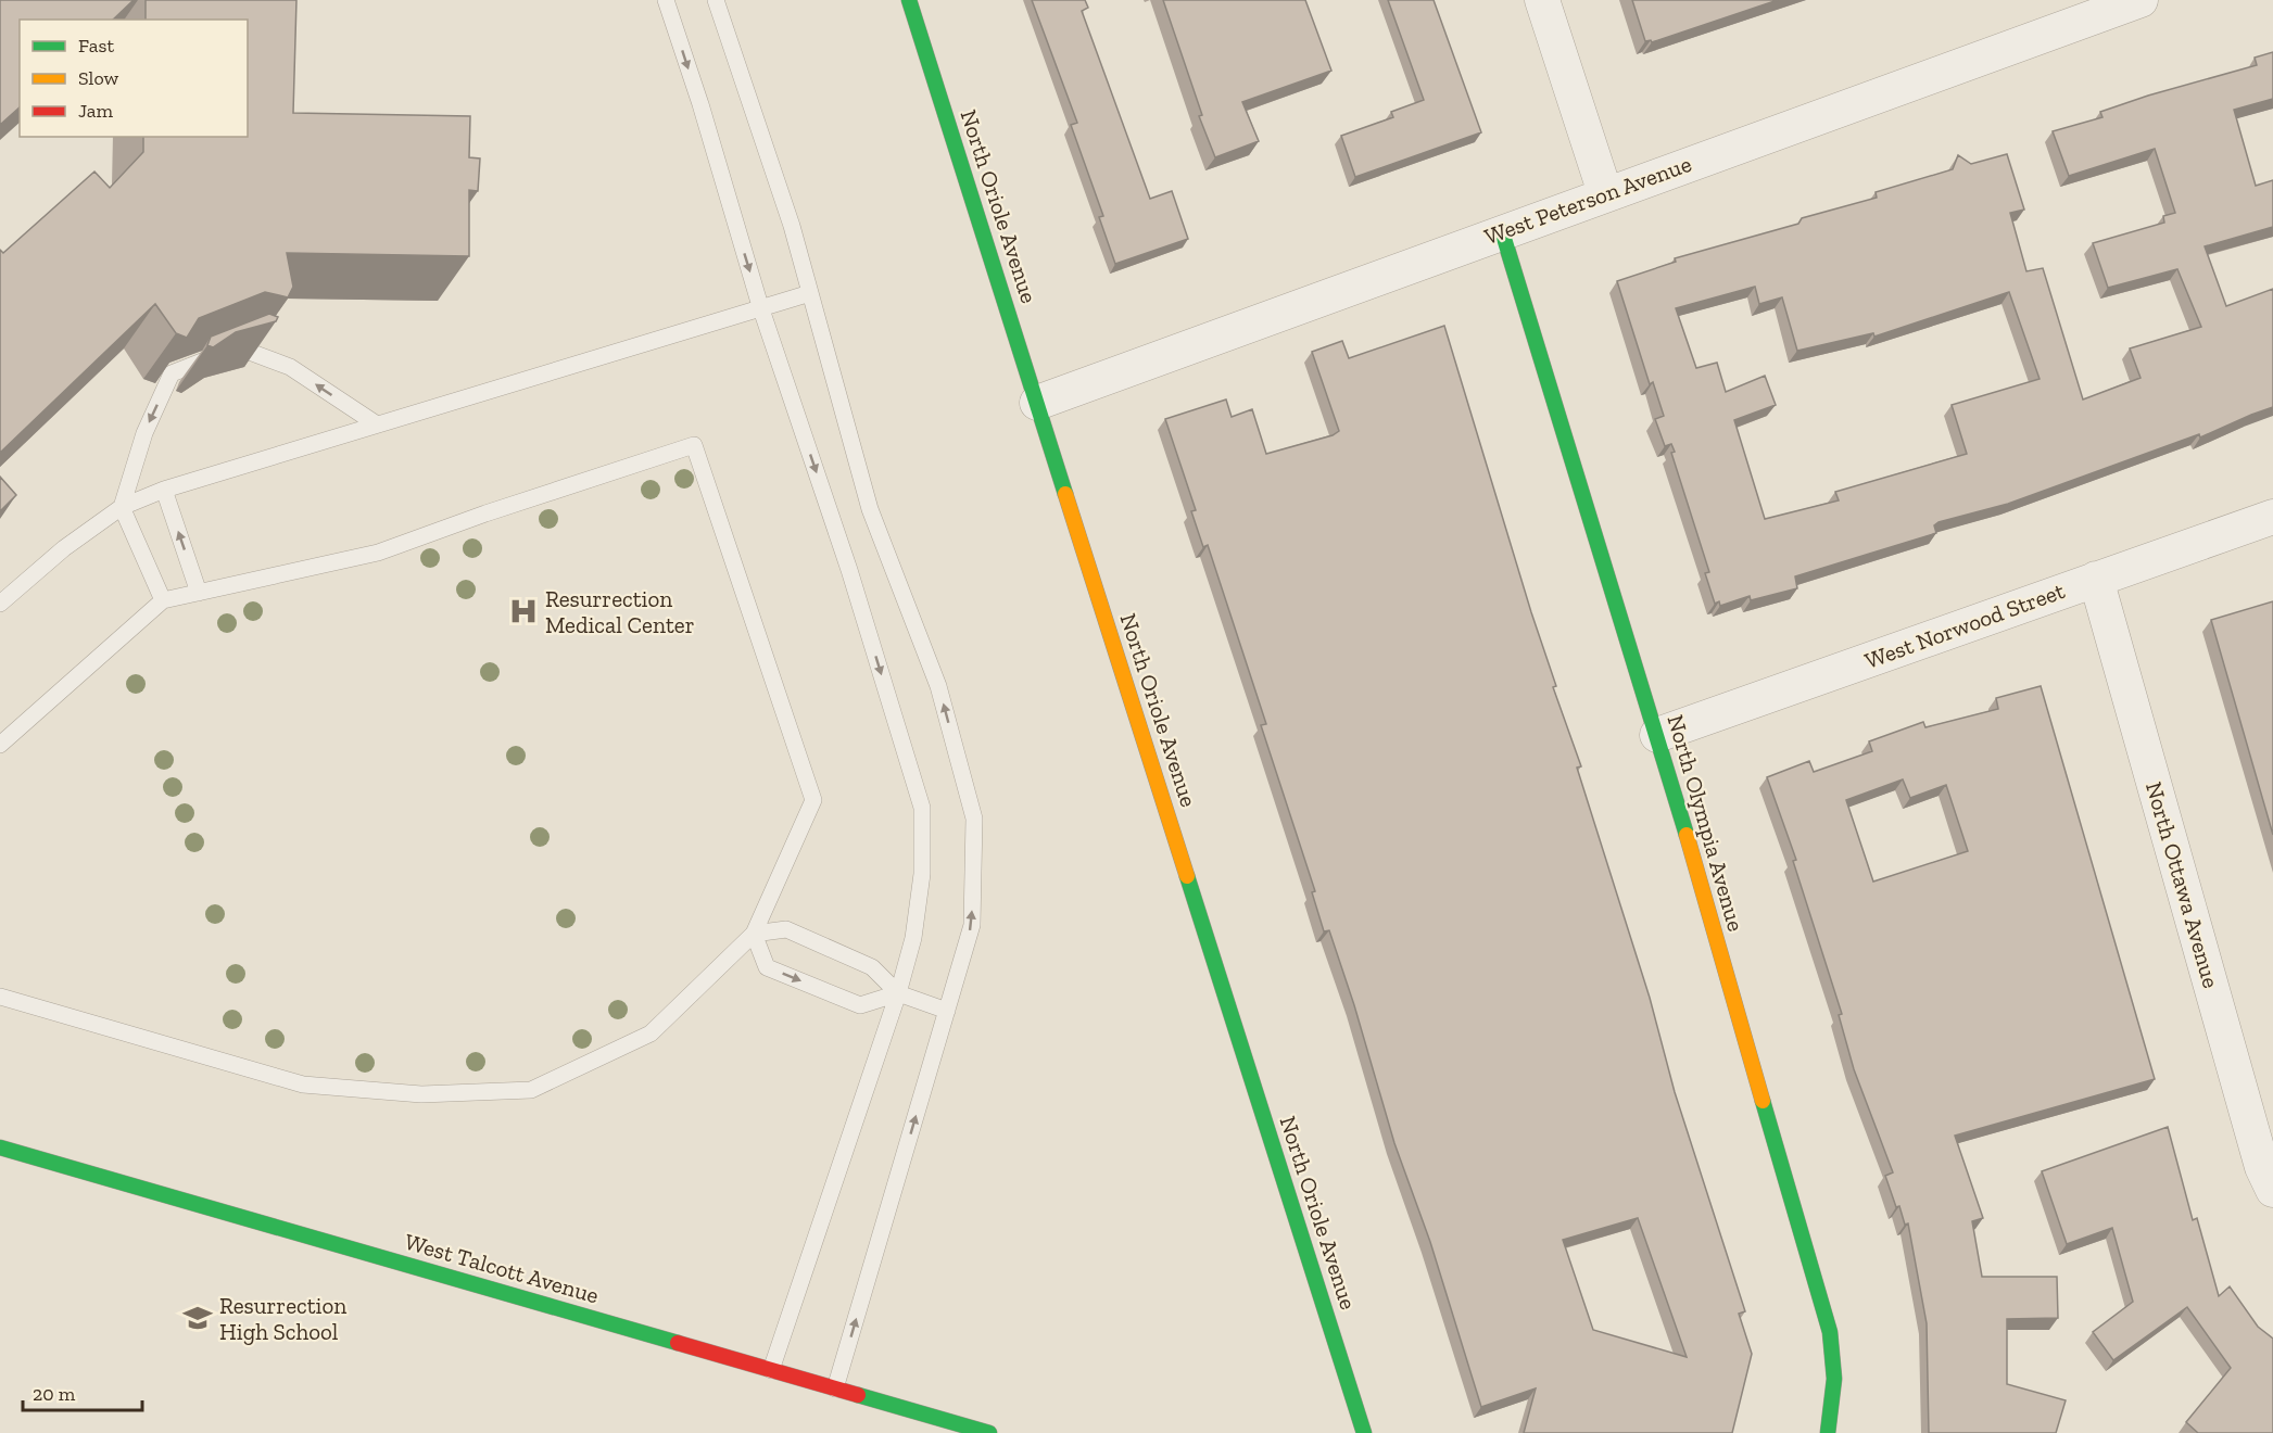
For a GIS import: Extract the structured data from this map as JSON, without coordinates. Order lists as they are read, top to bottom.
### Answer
{
  "streets": {
    "street": [
      "West Peterson Avenue",
      "North Oriole Avenue",
      "West Norwood Street",
      "North Olympia Avenue",
      "North Ottawa Avenue",
      "West Talcott Avenue"
    ]
  },
  "crossings": [
    ["West Peterson Avenue", "North Oriole Avenue"],
    ["West Peterson Avenue", "North Olympia Avenue"],
    ["West Norwood Street", "North Olympia Avenue"],
    ["West Norwood Street", "North Ottawa Avenue"]
  ],
  "places": {
    "hospital": ["Resurrection Medical Center"],
    "school or university": ["Resurrection High School"]
  },
  "legend": ["Fast", "Slow", "Jam"],
  "scale_bar": "20 m"
}
